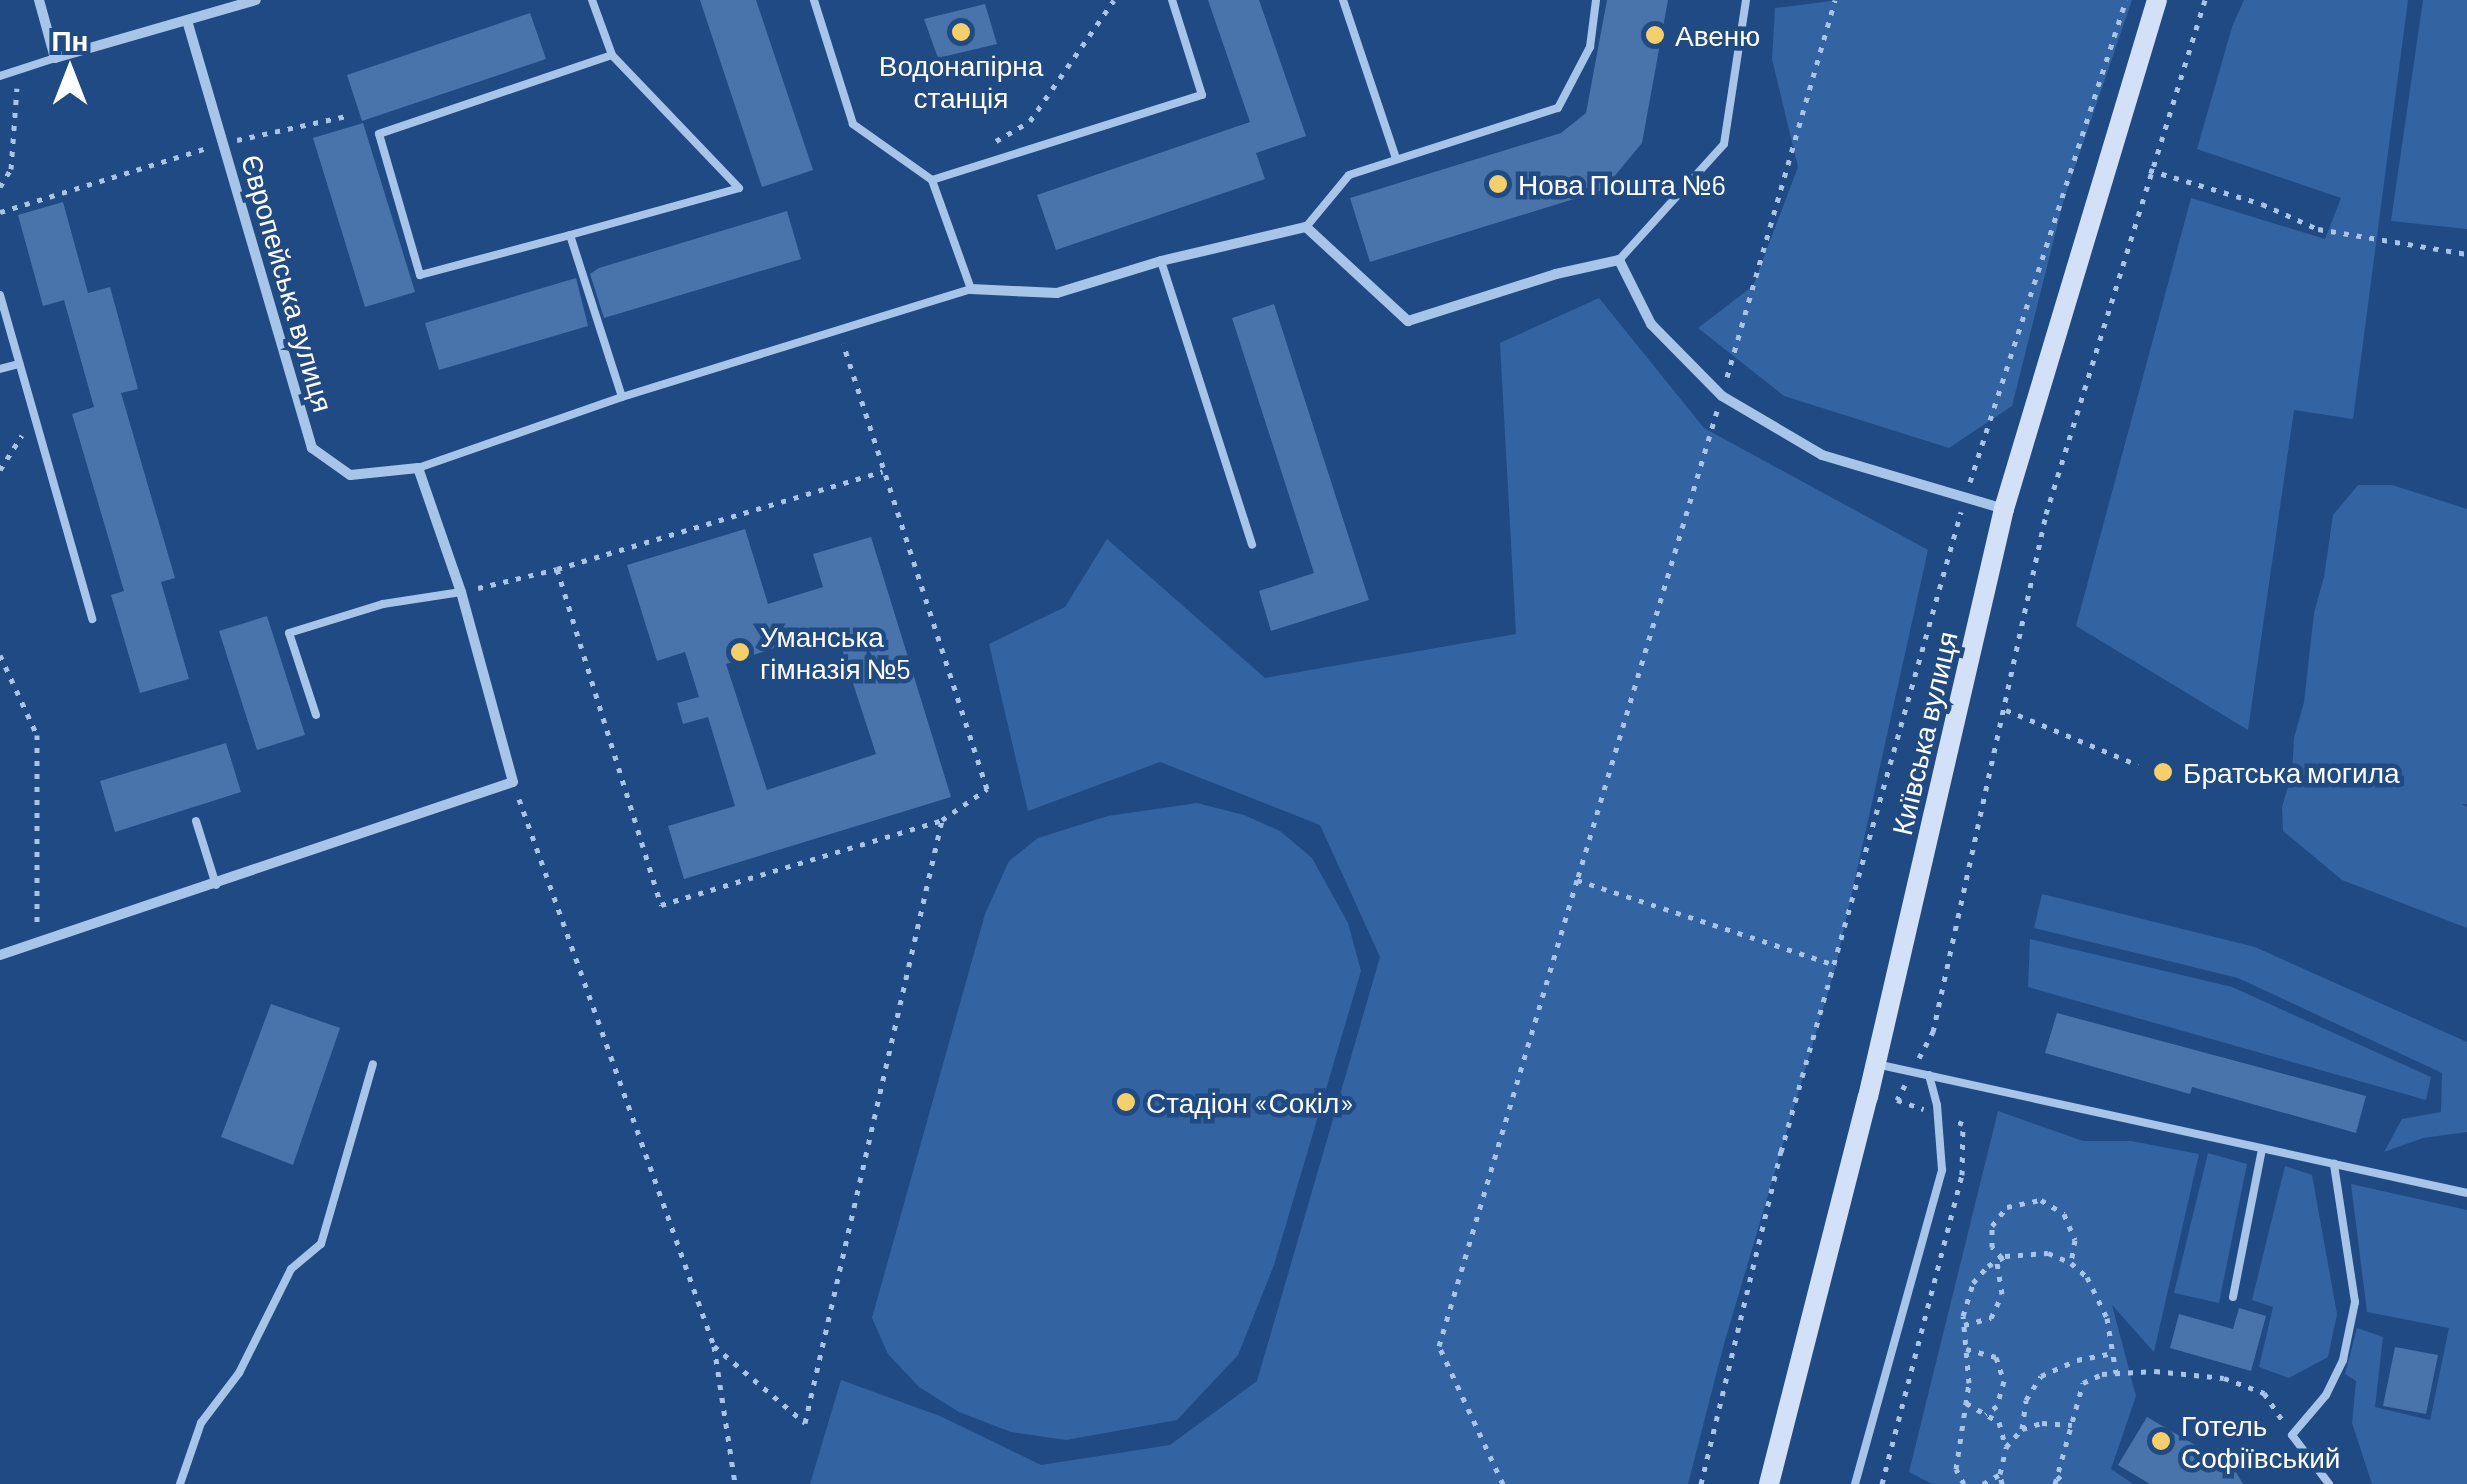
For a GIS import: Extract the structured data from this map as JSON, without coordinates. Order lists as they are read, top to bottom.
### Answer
{
  "streets": {
    "main road": ["Київська вулиця"],
    "street": ["Європейська вулиця"]
  },
  "places": [
    "Водонапірна станція",
    "Авеню",
    "Нова Пошта №6",
    "Уманська гімназія №5",
    "Братська могила",
    "Стадіон «Сокіл»",
    "Готель Софіївський"
  ],
  "north": "top"
}
